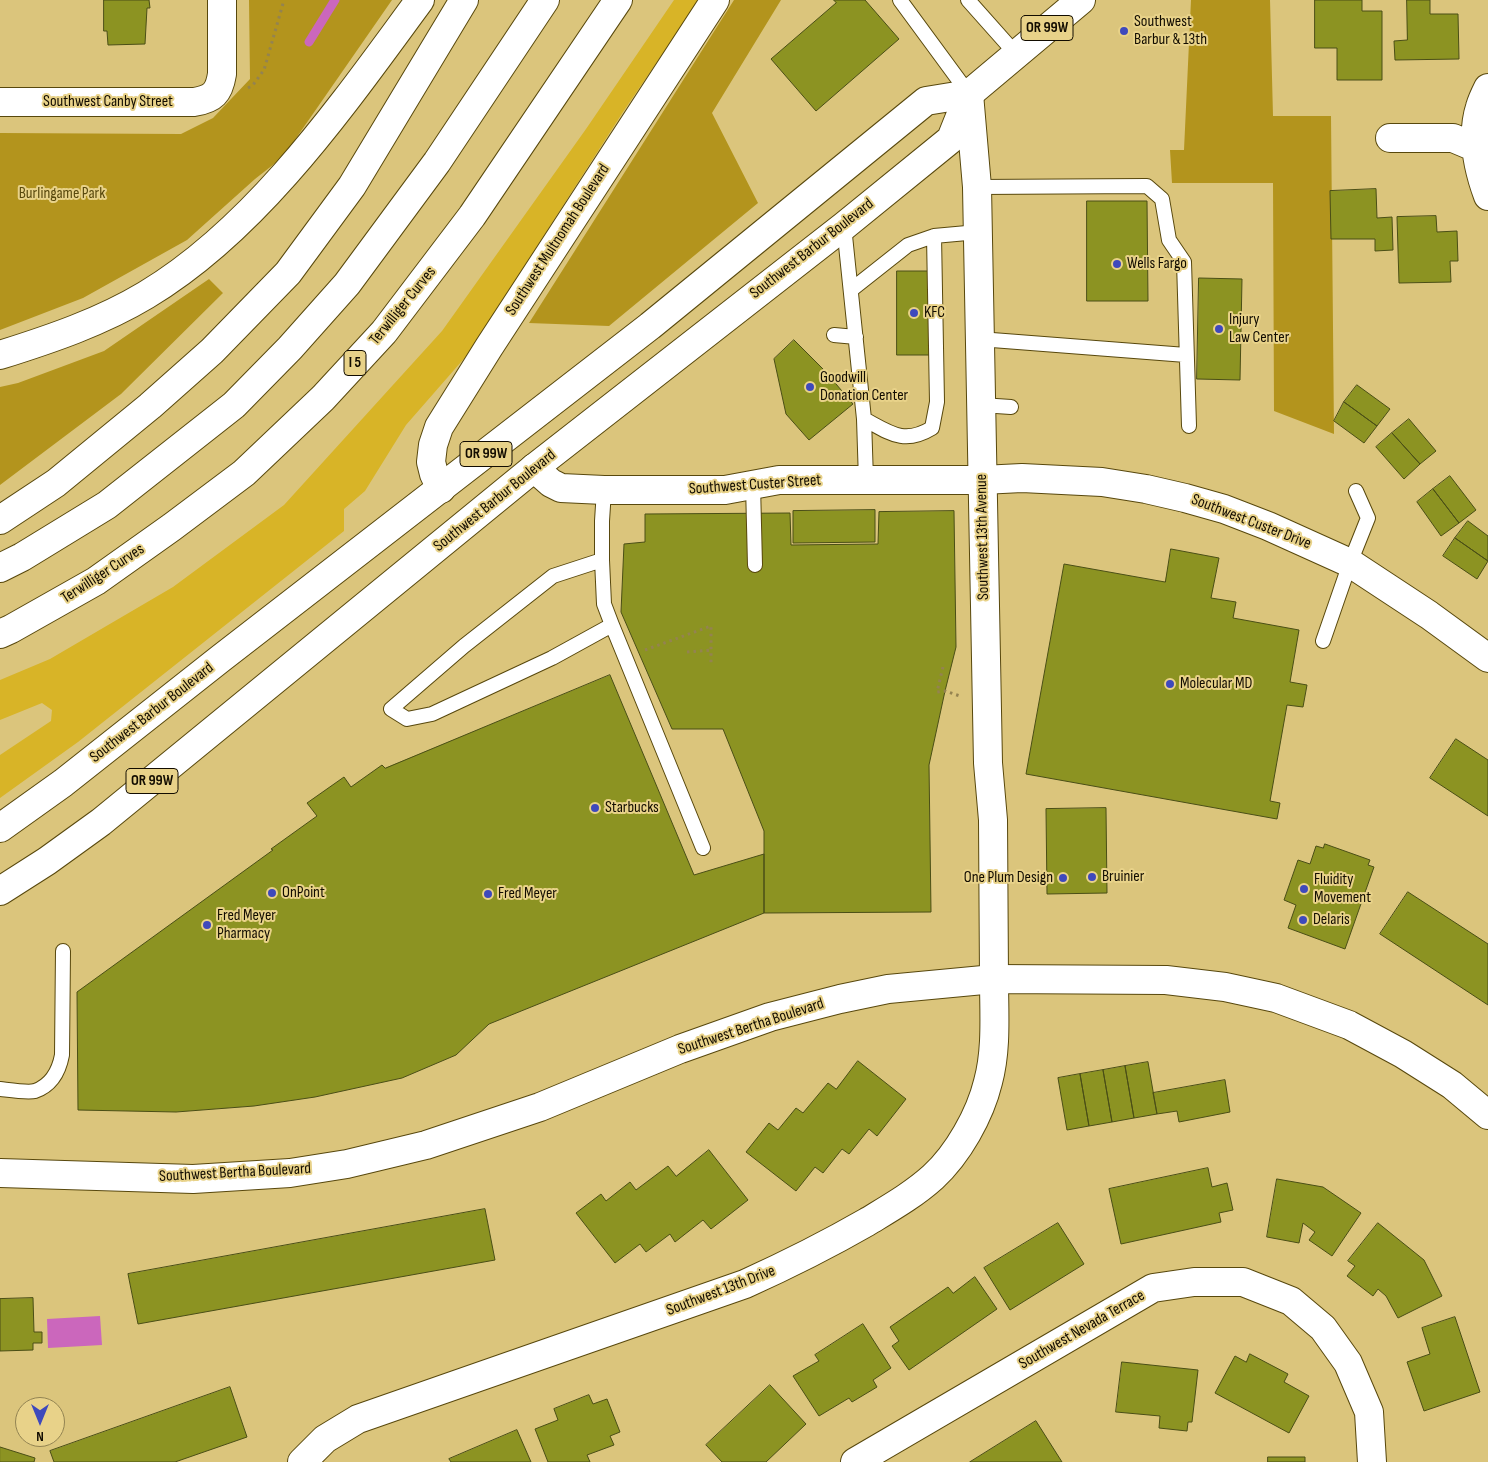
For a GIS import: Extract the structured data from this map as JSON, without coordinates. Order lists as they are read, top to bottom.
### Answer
{
  "streets": {
    "main road": [
      "OR 99W",
      "Southwest Canby Street",
      "Southwest Multnomah Boulevard",
      "Southwest Barbur Boulevard",
      "Terwilliger Curves",
      "I 5",
      "Southwest Custer Street",
      "Southwest Custer Drive",
      "Southwest 13th Avenue",
      "Southwest Bertha Boulevard",
      "Southwest 13th Drive",
      "Southwest Nevada Terrace"
    ]
  },
  "crossings": [
    ["Southwest Multnomah Boulevard", "Southwest Barbur Boulevard"],
    ["Southwest Barbur Boulevard", "Southwest Custer Street"],
    ["Southwest Barbur Boulevard", "Southwest 13th Avenue"],
    ["Southwest Custer Street", "Southwest Custer Drive"],
    ["Southwest Custer Street", "Southwest 13th Avenue"],
    ["Southwest Custer Drive", "Southwest 13th Avenue"],
    ["Southwest 13th Avenue", "Southwest Bertha Boulevard"],
    ["Southwest 13th Avenue", "Southwest 13th Drive"],
    ["Southwest Bertha Boulevard", "Southwest 13th Drive"]
  ],
  "parks": ["Burlingame Park"],
  "places": [
    "Southwest Barbur & 13th",
    "Wells Fargo",
    "KFC",
    "Injury Law Center",
    "Goodwill Donation Center",
    "Molecular MD",
    "Starbucks",
    "Bruinier",
    "One Plum Design",
    "Fluidity Movement",
    "OnPoint",
    "Fred Meyer",
    "Delaris",
    "Fred Meyer Pharmacy"
  ],
  "north": "bottom"
}
